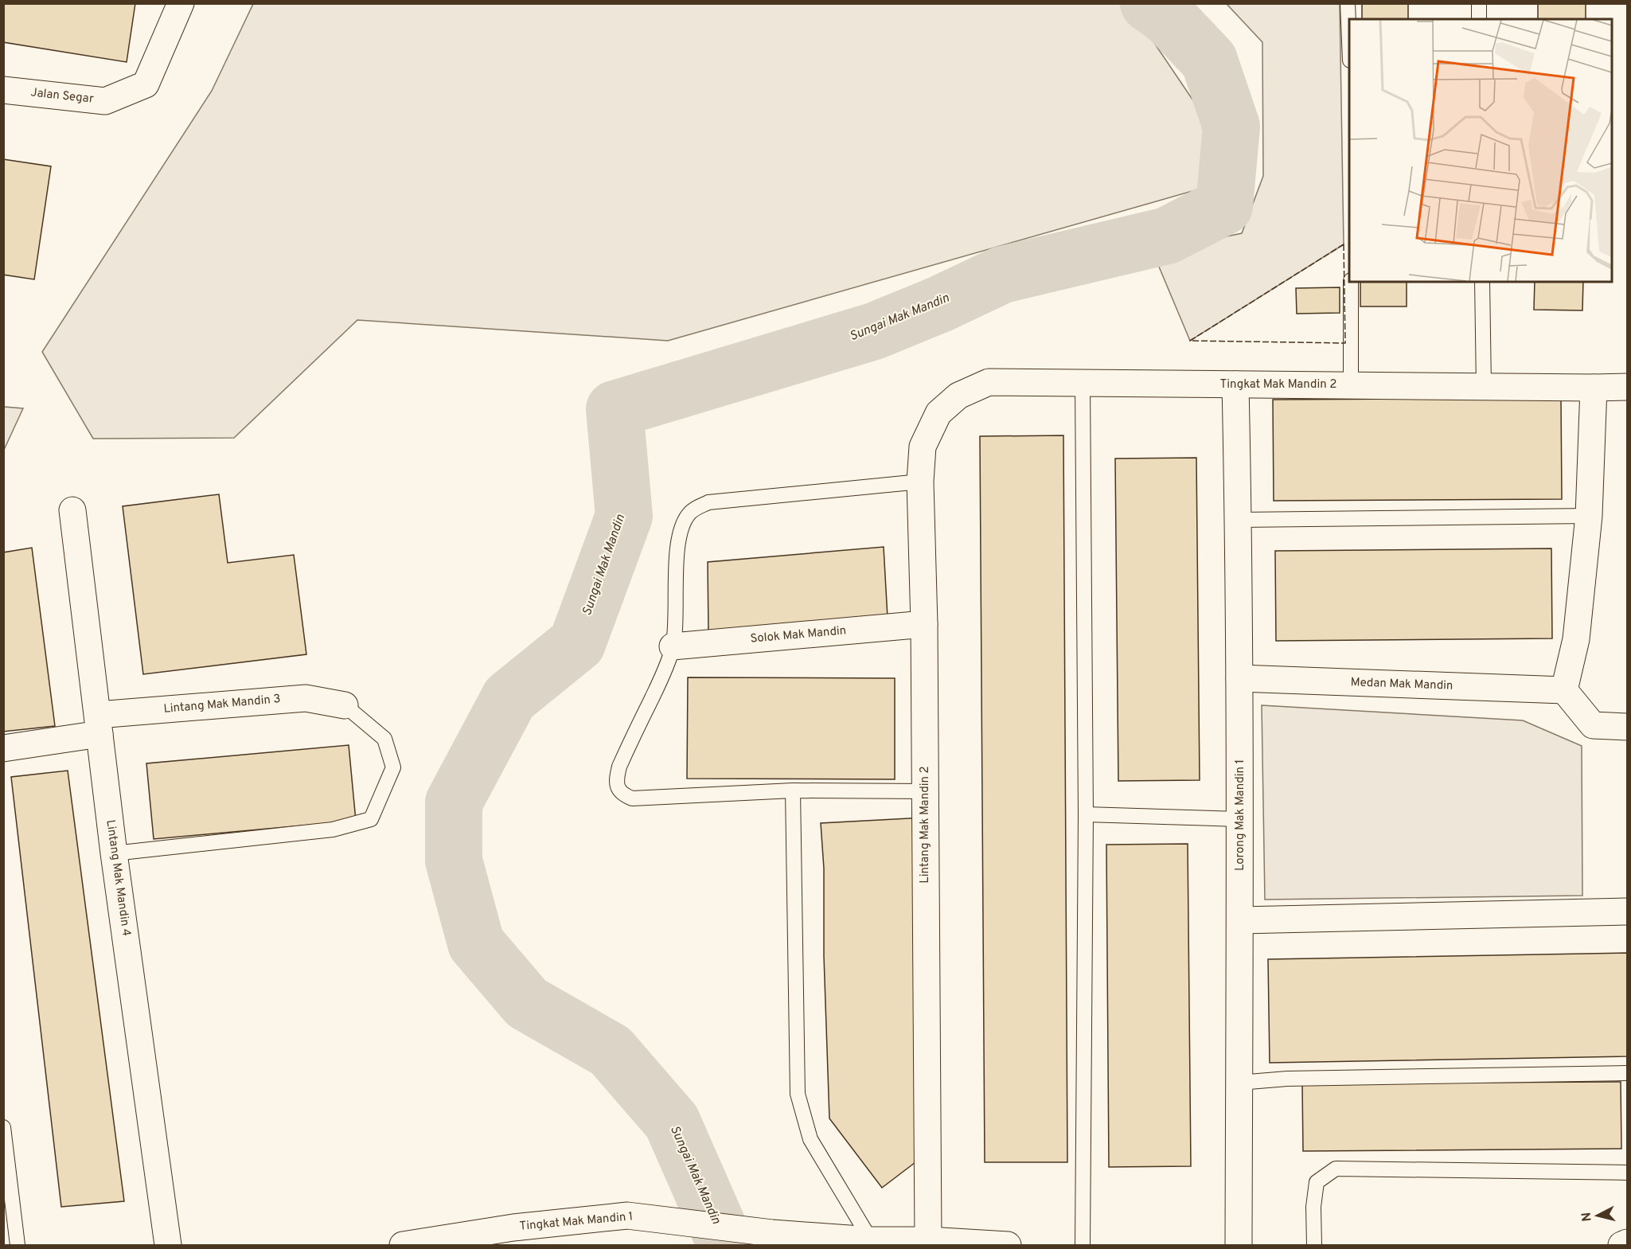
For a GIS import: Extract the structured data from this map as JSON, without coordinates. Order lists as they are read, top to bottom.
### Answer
{
  "streets": {
    "street": [
      "Jalan Segar",
      "Tingkat Mak Mandin 2",
      "Solok Mak Mandin",
      "Medan Mak Mandin",
      "Lintang Mak Mandin 3",
      "Lorong Mak Mandin 1",
      "Lintang Mak Mandin 2",
      "Lintang Mak Mandin 4",
      "Tingkat Mak Mandin 1"
    ]
  },
  "crossings": [
    ["Tingkat Mak Mandin 2", "Lorong Mak Mandin 1"],
    ["Tingkat Mak Mandin 2", "Lintang Mak Mandin 2"],
    ["Solok Mak Mandin", "Lintang Mak Mandin 2"],
    ["Medan Mak Mandin", "Lorong Mak Mandin 1"],
    ["Lintang Mak Mandin 3", "Lintang Mak Mandin 4"],
    ["Lintang Mak Mandin 2", "Tingkat Mak Mandin 1"]
  ],
  "water": ["Sungai Mak Mandin"],
  "north": "left"
}
